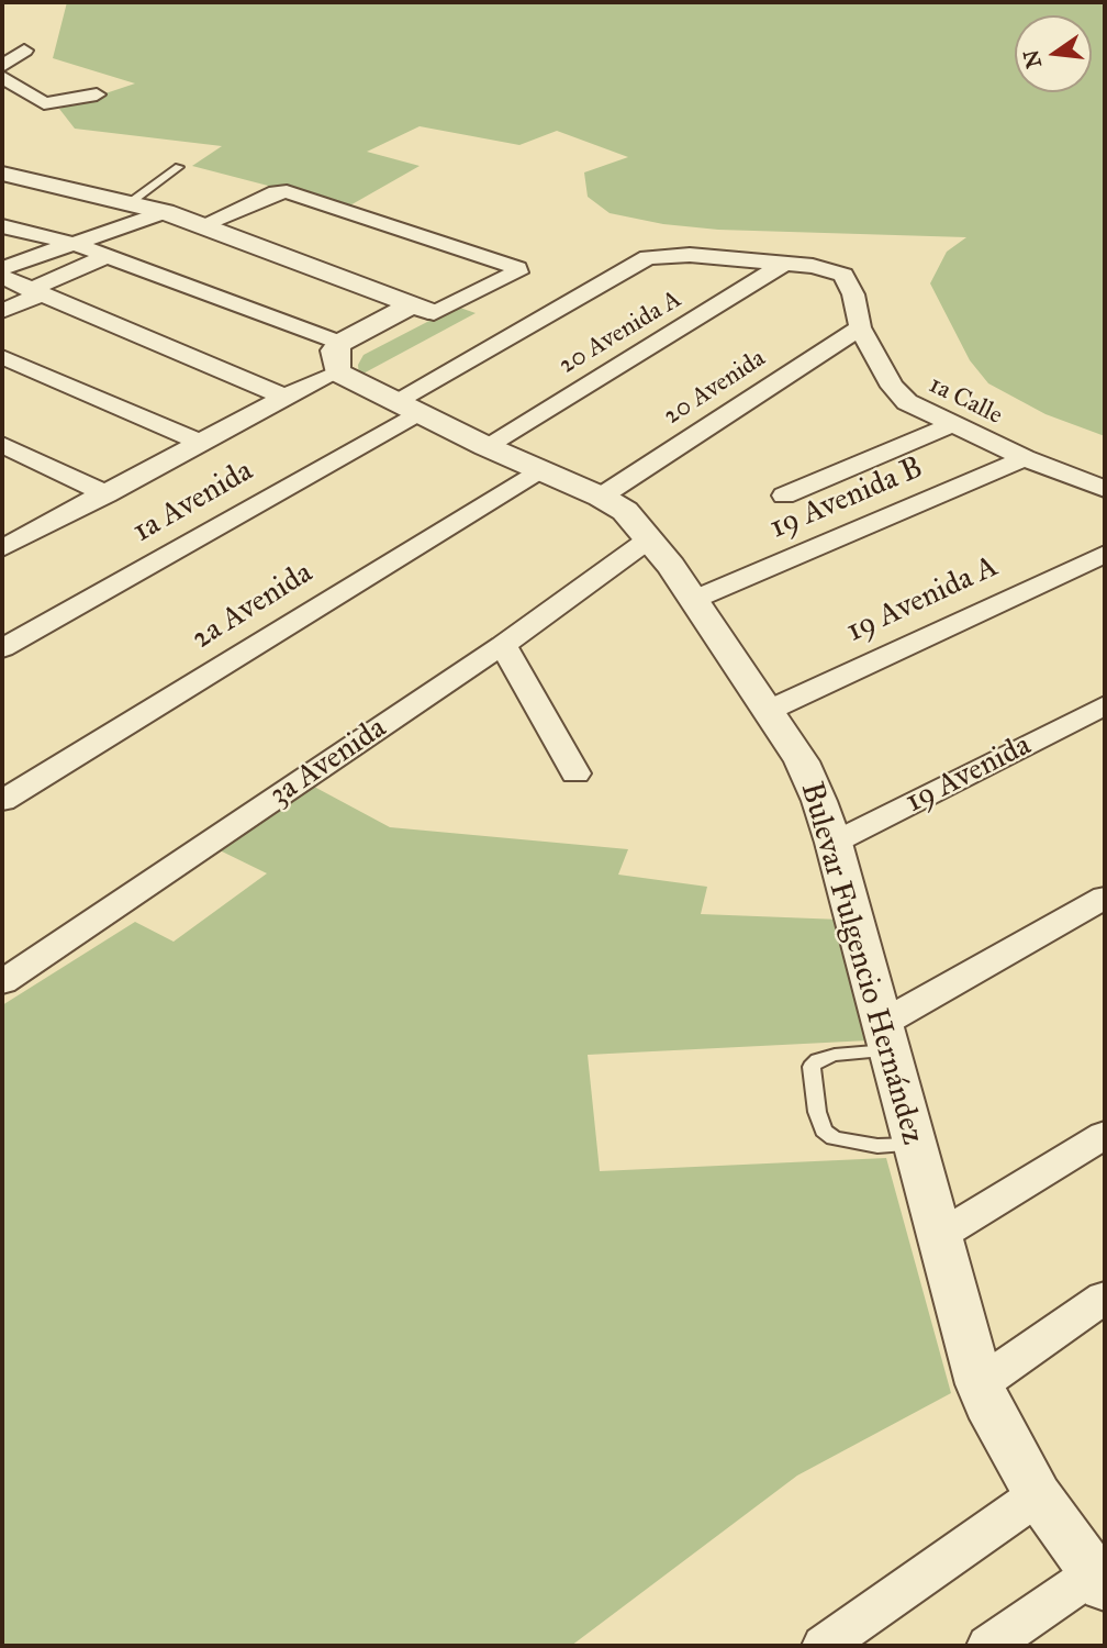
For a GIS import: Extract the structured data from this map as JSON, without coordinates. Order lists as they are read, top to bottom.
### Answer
{
  "streets": {
    "street": [
      "20 Avenida A",
      "20 Avenida",
      "1a Calle",
      "19 Avenida B",
      "1a Avenida",
      "19 Avenida A",
      "2a Avenida",
      "3a Avenida",
      "19 Avenida",
      "Bulevar Fulgencio Hernández"
    ]
  },
  "crossings": [
    ["20 Avenida A", "1a Calle"],
    ["20 Avenida A", "Bulevar Fulgencio Hernández"],
    ["20 Avenida", "1a Calle"],
    ["20 Avenida", "Bulevar Fulgencio Hernández"],
    ["1a Calle", "19 Avenida B"],
    ["1a Calle", "1a Avenida"],
    ["19 Avenida B", "Bulevar Fulgencio Hernández"],
    ["1a Avenida", "Bulevar Fulgencio Hernández"],
    ["19 Avenida A", "Bulevar Fulgencio Hernández"],
    ["2a Avenida", "Bulevar Fulgencio Hernández"],
    ["3a Avenida", "Bulevar Fulgencio Hernández"],
    ["19 Avenida", "Bulevar Fulgencio Hernández"]
  ],
  "north": "left"
}
